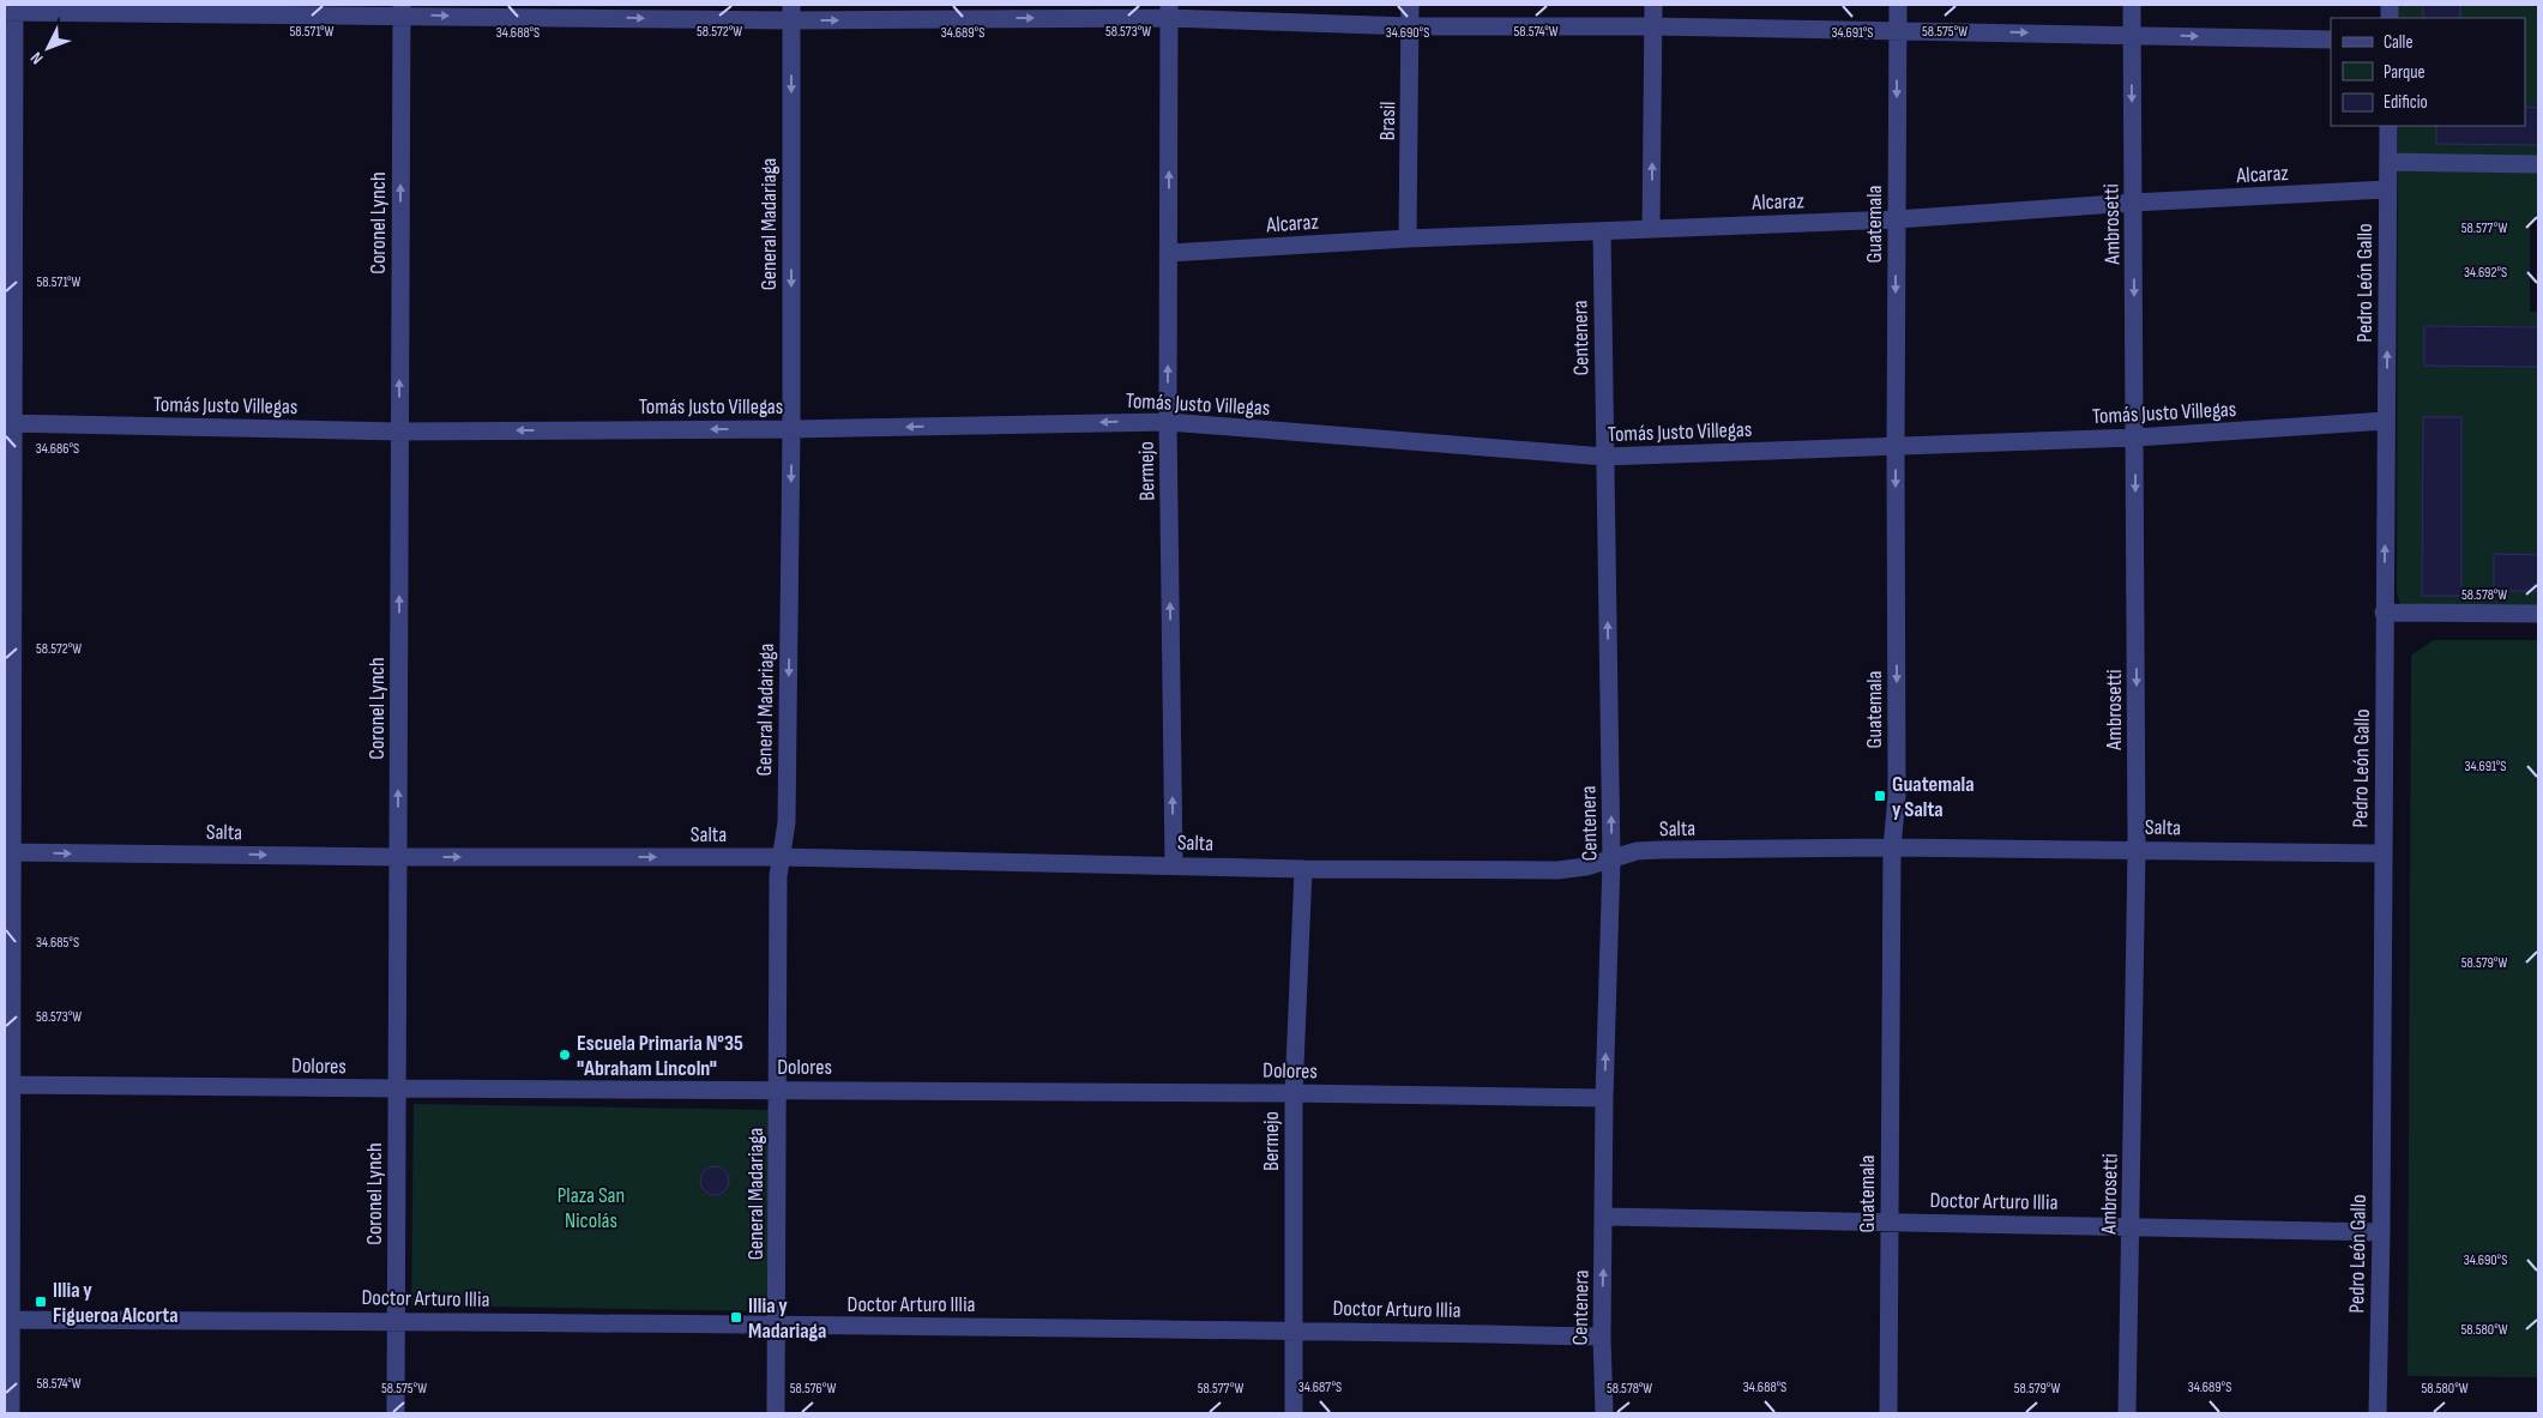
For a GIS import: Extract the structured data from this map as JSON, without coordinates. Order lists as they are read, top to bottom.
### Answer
{
  "streets": {
    "street": [
      "Brasil",
      "Alcaraz",
      "Coronel Lynch",
      "General Madariaga",
      "Guatemala",
      "Ambrosetti",
      "Pedro León Gallo",
      "Centenera",
      "Tomás Justo Villegas",
      "Bermejo",
      "Salta",
      "Dolores",
      "Doctor Arturo Illia"
    ]
  },
  "crossings": [
    ["Brasil", "Alcaraz"],
    ["Alcaraz", "Guatemala"],
    ["Alcaraz", "Ambrosetti"],
    ["Alcaraz", "Pedro León Gallo"],
    ["Alcaraz", "Centenera"],
    ["Alcaraz", "Bermejo"],
    ["Coronel Lynch", "Tomás Justo Villegas"],
    ["Coronel Lynch", "Salta"],
    ["Coronel Lynch", "Dolores"],
    ["Coronel Lynch", "Doctor Arturo Illia"],
    ["General Madariaga", "Tomás Justo Villegas"],
    ["General Madariaga", "Salta"],
    ["General Madariaga", "Dolores"],
    ["General Madariaga", "Doctor Arturo Illia"],
    ["Guatemala", "Tomás Justo Villegas"],
    ["Guatemala", "Salta"],
    ["Guatemala", "Doctor Arturo Illia"],
    ["Ambrosetti", "Tomás Justo Villegas"],
    ["Ambrosetti", "Salta"],
    ["Ambrosetti", "Doctor Arturo Illia"],
    ["Pedro León Gallo", "Tomás Justo Villegas"],
    ["Pedro León Gallo", "Salta"],
    ["Pedro León Gallo", "Doctor Arturo Illia"],
    ["Centenera", "Tomás Justo Villegas"],
    ["Centenera", "Salta"],
    ["Centenera", "Dolores"],
    ["Centenera", "Doctor Arturo Illia"],
    ["Tomás Justo Villegas", "Bermejo"],
    ["Bermejo", "Salta"],
    ["Bermejo", "Dolores"],
    ["Bermejo", "Doctor Arturo Illia"]
  ],
  "one_way": [
    "Coronel Lynch",
    "General Madariaga",
    "Guatemala",
    "Ambrosetti",
    "Centenera",
    "Bermejo"
  ],
  "parks": ["Plaza San Nicolás"],
  "places": {
    "transit": ["Guatemala y Salta", "Illia y Figueroa Alcorta", "Illia y Madariaga"],
    "other": ["Escuela Primaria N°35 \"Abraham Lincoln\""]
  },
  "legend": ["Calle", "Parque", "Edificio"],
  "north": "bottom left",
  "coordinates": [
    "58.571°W",
    "58.572°W",
    "58.573°W",
    "58.574°W",
    "58.575°W",
    "34.688°S",
    "34.689°S",
    "34.690°S",
    "34.691°S",
    "58.577°W",
    "34.692°S",
    "34.686°S",
    "58.578°W",
    "34.685°S",
    "58.579°W",
    "58.580°W",
    "34.687°S",
    "58.576°W"
  ]
}
